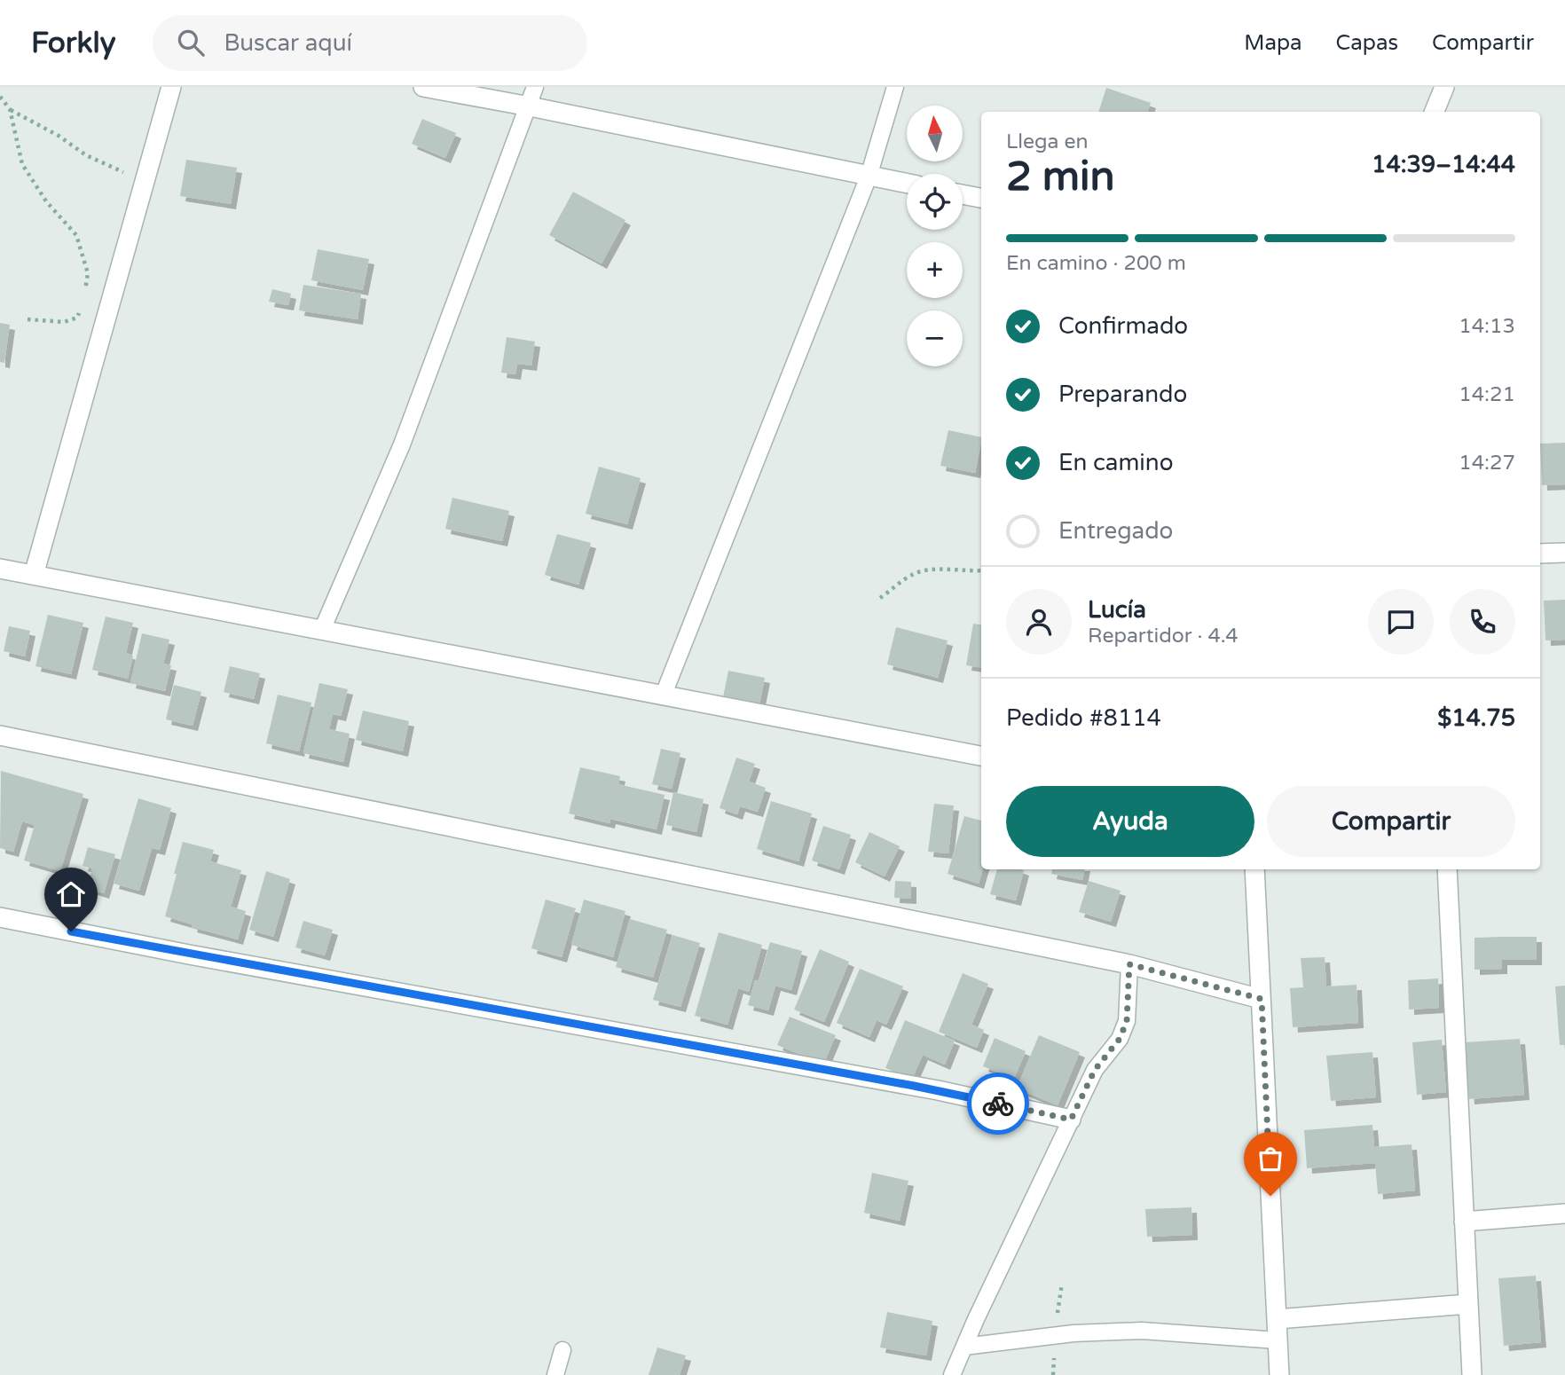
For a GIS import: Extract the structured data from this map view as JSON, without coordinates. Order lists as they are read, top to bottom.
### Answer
{
  "north": "top",
  "page": {
    "header": "Forkly",
    "search": "Buscar aquí",
    "nav": ["Mapa", "Capas", "Compartir"],
    "map_buttons": ["+", "−"],
    "heading": ["2 min", "Llega en", "14:39–14:44"],
    "panel": [
      "Lucía",
      "Repartidor · 4.4",
      "Pedido #8114",
      "$14.75"
    ],
    "bar": "En camino · 200 m",
    "list": [
      ["Confirmado", "14:13"],
      ["Preparando", "14:21"],
      ["En camino", "14:27"],
      "Entregado"
    ],
    "buttons": ["Ayuda", "Compartir"]
  }
}
